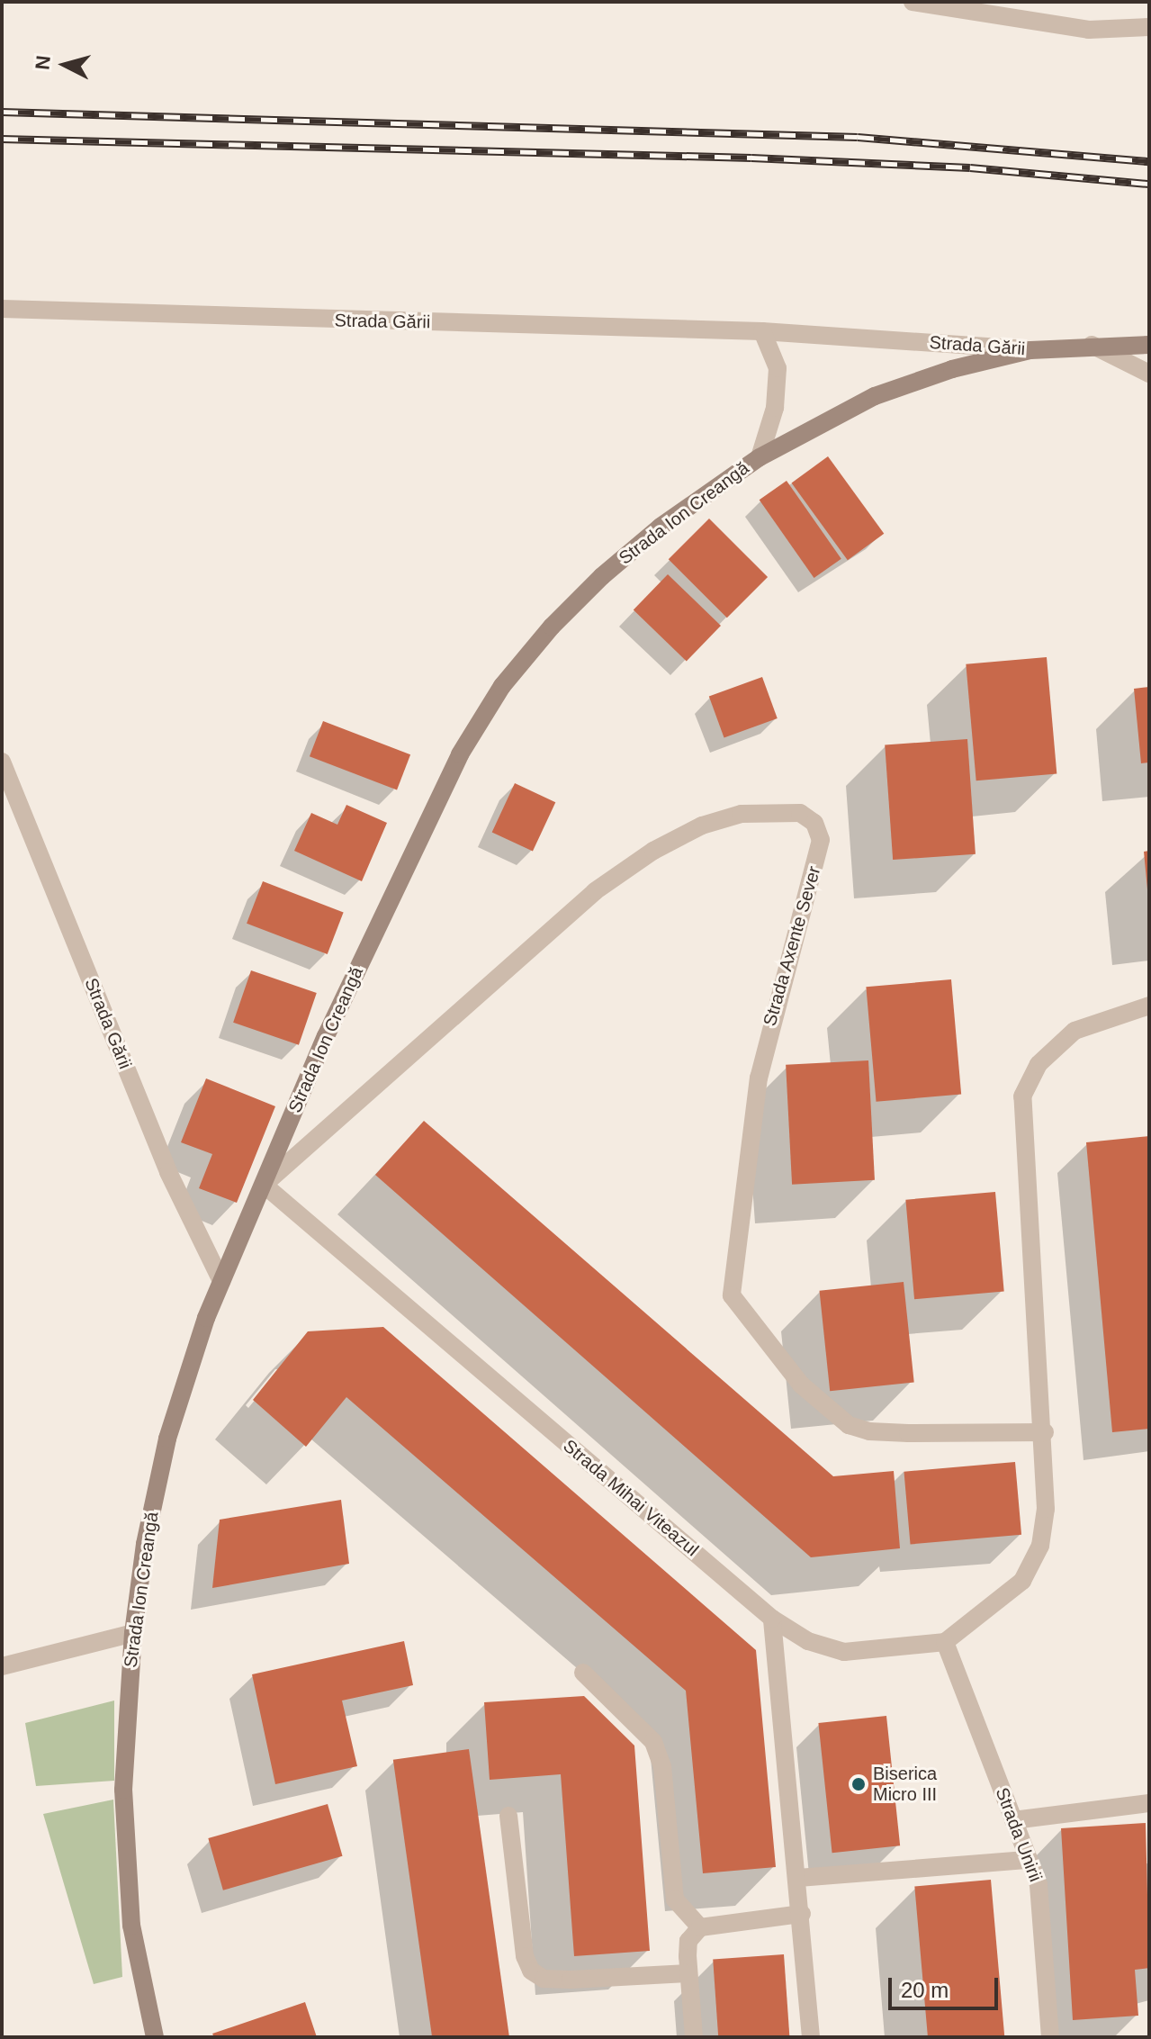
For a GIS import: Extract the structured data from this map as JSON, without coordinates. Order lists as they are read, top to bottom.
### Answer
{
  "streets": {
    "main road": ["Strada Gării", "Strada Ion Creangă"],
    "street": ["Strada Axente Sever", "Strada Mihai Viteazul", "Strada Unirii"]
  },
  "crossings": [
    ["Strada Gării", "Strada Ion Creangă"],
    ["Strada Ion Creangă", "Strada Axente Sever"],
    ["Strada Ion Creangă", "Strada Mihai Viteazul"],
    ["Strada Axente Sever", "Strada Mihai Viteazul"]
  ],
  "places": ["Biserica Micro III"],
  "scale_bar": "20 m",
  "north": "left"
}
